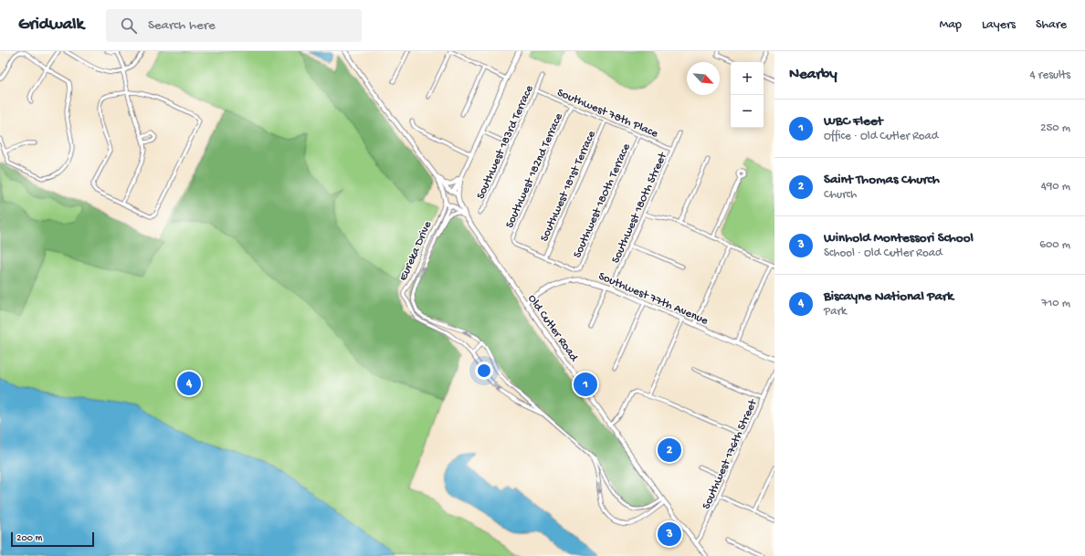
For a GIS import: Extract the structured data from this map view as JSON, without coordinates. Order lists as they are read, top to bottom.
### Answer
{
  "streets": {
    "main road": ["Southwest 77th Avenue", "Old Cutler Road"],
    "street": [
      "Southwest 78th Place",
      "Southwest 183rd Terrace",
      "Southwest 182nd Terrace",
      "Southwest 181st Terrace",
      "Southwest 180th Terrace",
      "Southwest 180th Street",
      "Eureka Drive",
      "Southwest 176th Street"
    ]
  },
  "crossings": [
    ["Southwest 78th Place", "Southwest 183rd Terrace"],
    ["Southwest 78th Place", "Southwest 182nd Terrace"],
    ["Southwest 78th Place", "Southwest 181st Terrace"],
    ["Southwest 78th Place", "Southwest 180th Terrace"],
    ["Southwest 78th Place", "Southwest 180th Street"],
    ["Southwest 182nd Terrace", "Southwest 181st Terrace"],
    ["Southwest 182nd Terrace", "Southwest 180th Terrace"],
    ["Southwest 181st Terrace", "Southwest 180th Terrace"],
    ["Southwest 180th Street", "Southwest 77th Avenue"],
    ["Eureka Drive", "Old Cutler Road"],
    ["Southwest 77th Avenue", "Old Cutler Road"],
    ["Old Cutler Road", "Southwest 176th Street"]
  ],
  "scale_bar": "200 m",
  "north": "bottom right",
  "page": {
    "header": "Gridwalk",
    "search": "Search here",
    "nav": ["Map", "Layers", "Share"],
    "heading": ["Nearby", "4 results"],
    "map_buttons": ["+", "−"],
    "list": [
      {
        "mark": "1",
        "name": "WBC Fleet",
        "note": "Office · Old Cutler Road",
        "value": "250 m"
      },
      {
        "mark": "2",
        "name": "Saint Thomas Church",
        "note": "Church",
        "value": "490 m"
      },
      {
        "mark": "3",
        "name": "Winhold Montessori School",
        "note": "School · Old Cutler Road",
        "value": "600 m"
      },
      {
        "mark": "4",
        "name": "Biscayne National Park",
        "note": "Park",
        "value": "710 m"
      }
    ],
    "pins": [
      "4",
      "1",
      "2",
      "3"
    ],
    "scale": "200 m"
  }
}
